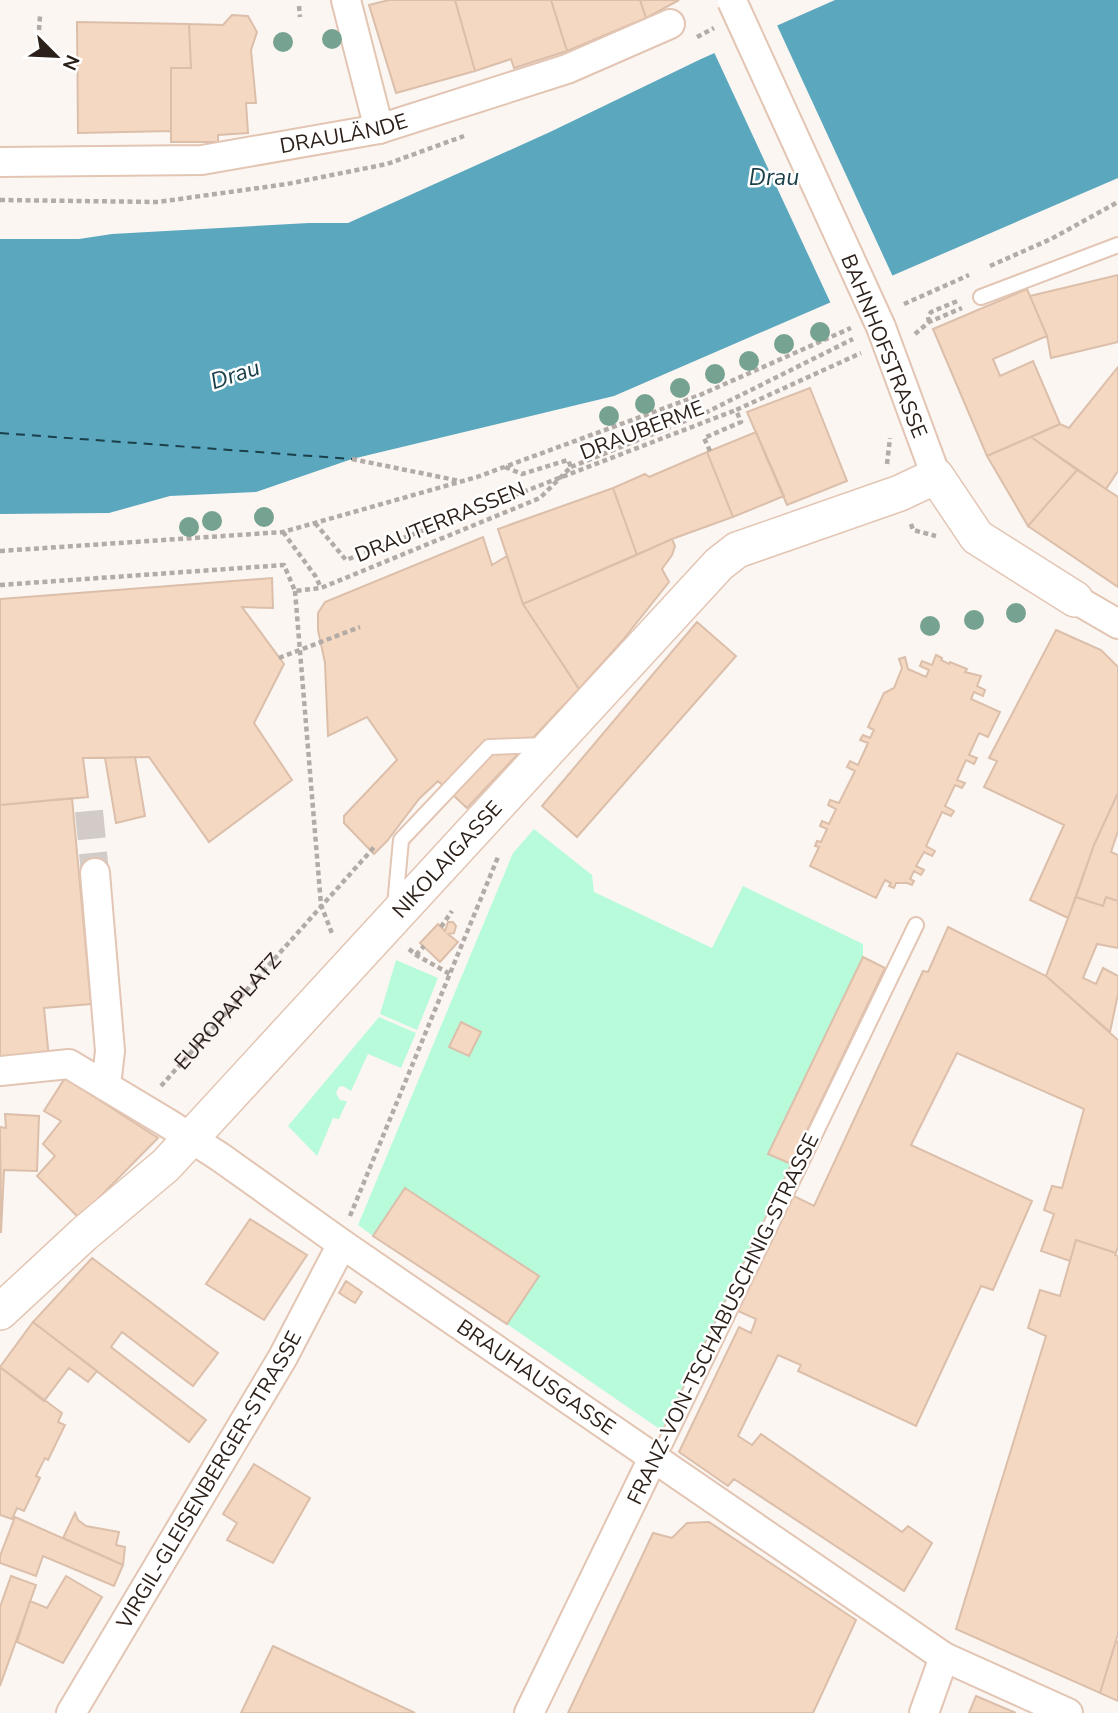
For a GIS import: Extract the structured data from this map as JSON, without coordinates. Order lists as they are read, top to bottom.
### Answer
{
  "streets": {
    "street": [
      "DRAULÄNDE",
      "BAHNHOFSTRASSE",
      "NIKOLAIGASSE",
      "FRANZ-VON-TSCHABUSCHNIG-STRASSE",
      "BRAUHAUSGASSE",
      "VIRGIL-GLEISENBERGER-STRASSE"
    ],
    "path": ["DRAUBERME", "DRAUTERRASSEN", "EUROPAPLATZ"]
  },
  "crossings": [
    ["BAHNHOFSTRASSE", "NIKOLAIGASSE"],
    ["DRAUBERME", "DRAUTERRASSEN"],
    ["NIKOLAIGASSE", "BRAUHAUSGASSE"],
    ["FRANZ-VON-TSCHABUSCHNIG-STRASSE", "BRAUHAUSGASSE"],
    ["BRAUHAUSGASSE", "VIRGIL-GLEISENBERGER-STRASSE"]
  ],
  "water": ["Drau"],
  "north": "bottom right"
}
